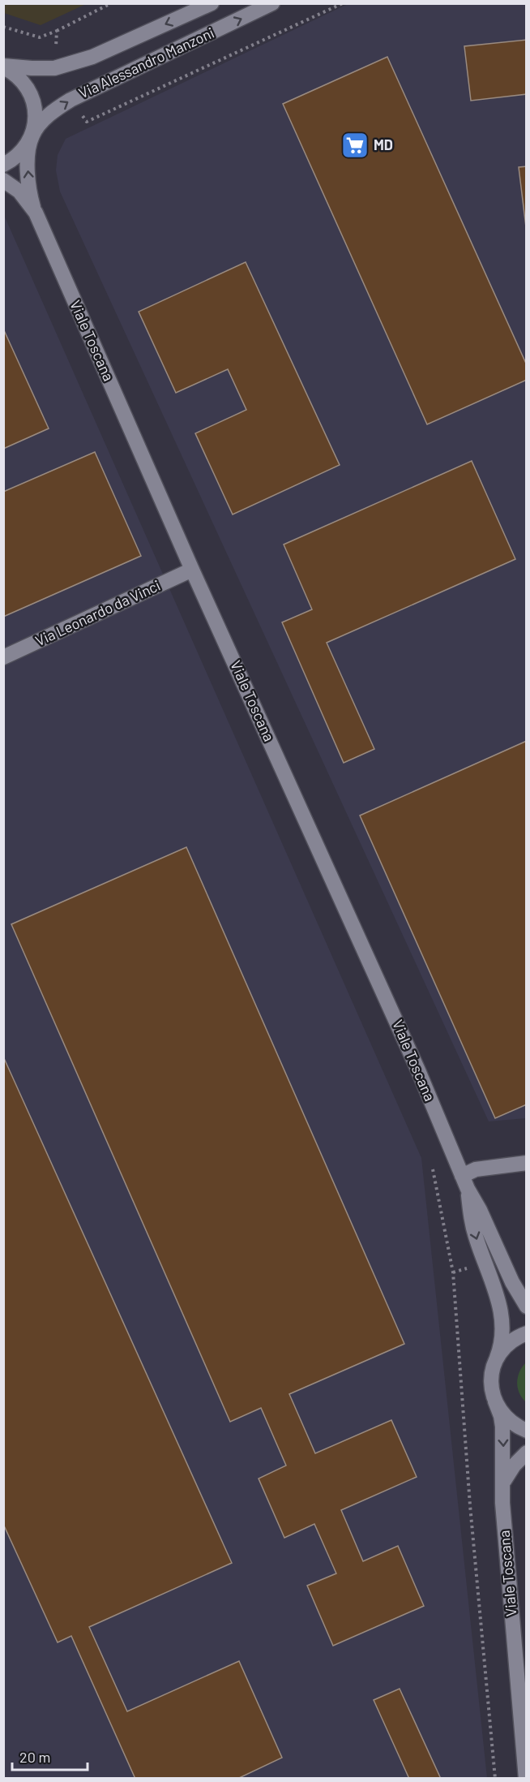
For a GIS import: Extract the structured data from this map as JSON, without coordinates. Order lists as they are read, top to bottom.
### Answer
{
  "streets": {
    "street": ["Via Alessandro Manzoni", "Viale Toscana", "Via Leonardo da Vinci"]
  },
  "crossings": [
    ["Via Alessandro Manzoni", "Viale Toscana"],
    ["Viale Toscana", "Via Leonardo da Vinci"]
  ],
  "places": {
    "supermarket": ["MD"]
  },
  "scale_bar": "20 m"
}
